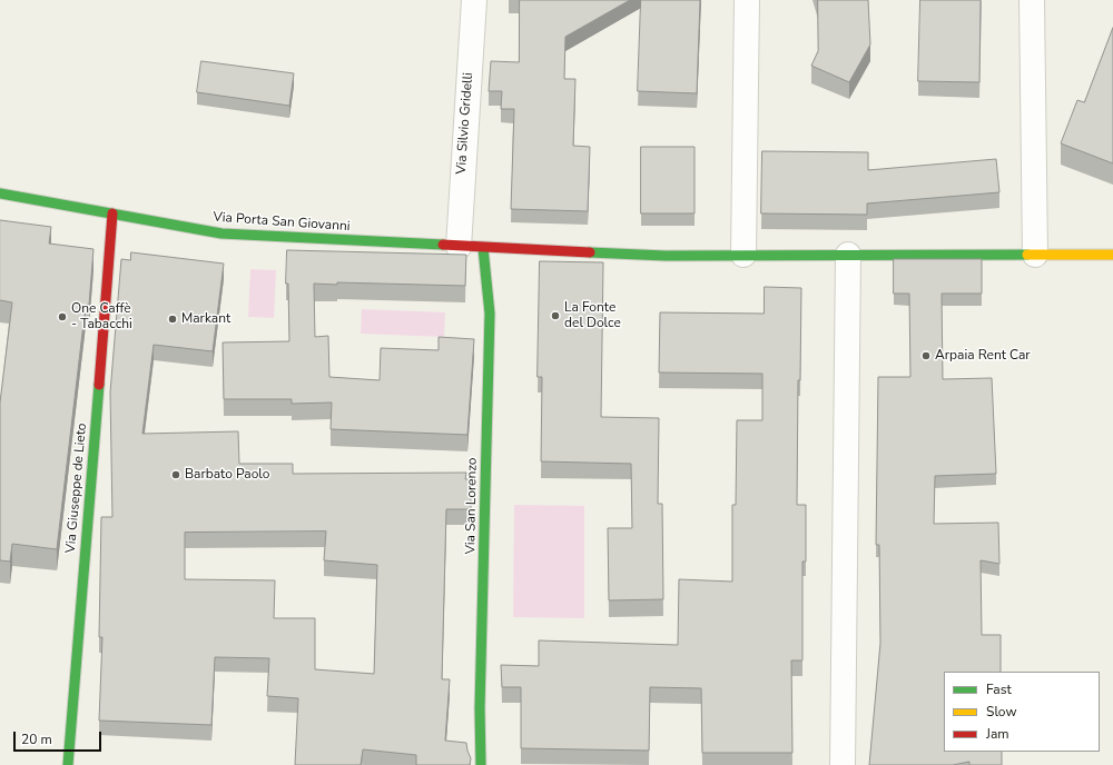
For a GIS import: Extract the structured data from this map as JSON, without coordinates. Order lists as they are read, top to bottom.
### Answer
{
  "streets": {
    "street": [
      "Via Silvio Gridelli",
      "Via Porta San Giovanni",
      "Via Giuseppe de Lieto",
      "Via San Lorenzo"
    ]
  },
  "crossings": [
    ["Via Silvio Gridelli", "Via Porta San Giovanni"],
    ["Via Porta San Giovanni", "Via Giuseppe de Lieto"],
    ["Via Porta San Giovanni", "Via San Lorenzo"]
  ],
  "places": [
    "La Fonte del Dolce",
    "One Caffè - Tabacchi",
    "Markant",
    "Arpaia Rent Car",
    "Barbato Paolo"
  ],
  "legend": ["Fast", "Slow", "Jam"],
  "scale_bar": "20 m"
}
